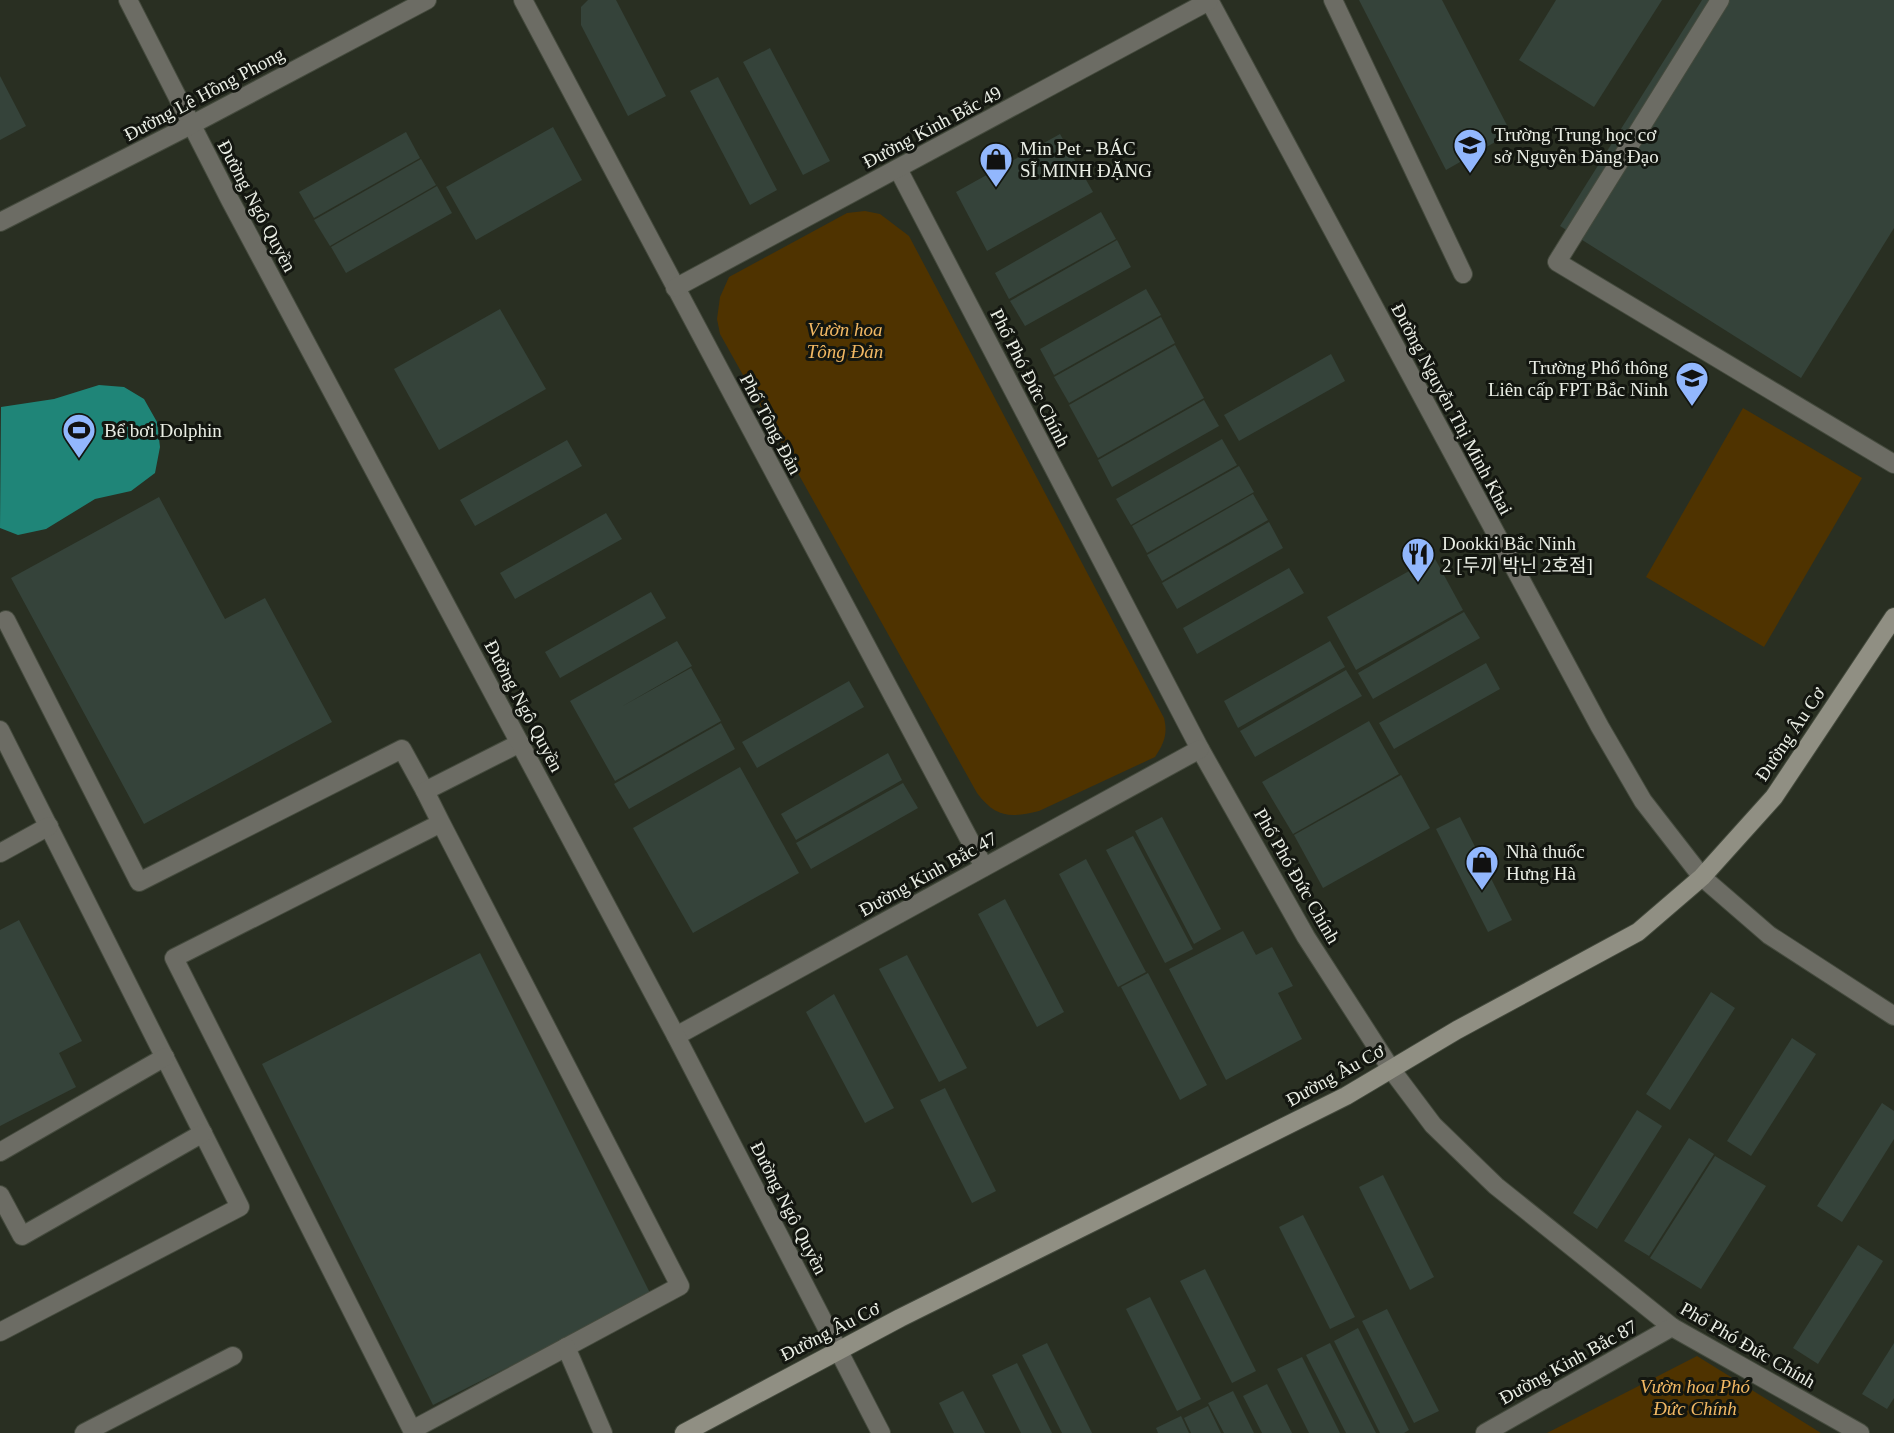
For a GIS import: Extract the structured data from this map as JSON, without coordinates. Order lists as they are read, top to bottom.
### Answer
{
  "streets": {
    "main road": ["Đường Âu Cơ"],
    "street": [
      "Đường Lê Hồng Phong",
      "Đường Kinh Bắc 49",
      "Đường Ngô Quyền",
      "Phố Phó Đức Chính",
      "Đường Nguyễn Thị Minh Khai",
      "Phố Tông Đản",
      "Đường Kinh Bắc 47",
      "Đường Kinh Bắc 87"
    ]
  },
  "crossings": [
    ["Đường Lê Hồng Phong", "Đường Ngô Quyền"],
    ["Đường Kinh Bắc 49", "Phố Phó Đức Chính"],
    ["Đường Kinh Bắc 49", "Đường Nguyễn Thị Minh Khai"],
    ["Đường Kinh Bắc 49", "Phố Tông Đản"],
    ["Đường Ngô Quyền", "Đường Âu Cơ"],
    ["Đường Ngô Quyền", "Đường Kinh Bắc 47"],
    ["Phố Phó Đức Chính", "Đường Âu Cơ"],
    ["Phố Phó Đức Chính", "Đường Kinh Bắc 47"],
    ["Phố Phó Đức Chính", "Đường Kinh Bắc 87"],
    ["Đường Nguyễn Thị Minh Khai", "Đường Âu Cơ"],
    ["Phố Tông Đản", "Đường Kinh Bắc 47"]
  ],
  "parks": ["Vườn hoa Tông Đản", "Vườn hoa Phó Đức Chính"],
  "places": {
    "school or university": ["Trường Trung học cơ sở Nguyễn Đăng Đạo", "Trường Phổ thông Liên cấp FPT Bắc Ninh"],
    "shop": ["Min Pet - BÁC SĨ MINH ĐẶNG", "Nhà thuốc Hưng Hà"],
    "sports": ["Bể bơi Dolphin"],
    "restaurant": ["Dookki Bắc Ninh 2 [두끼 박닌 2호점]"]
  }
}
